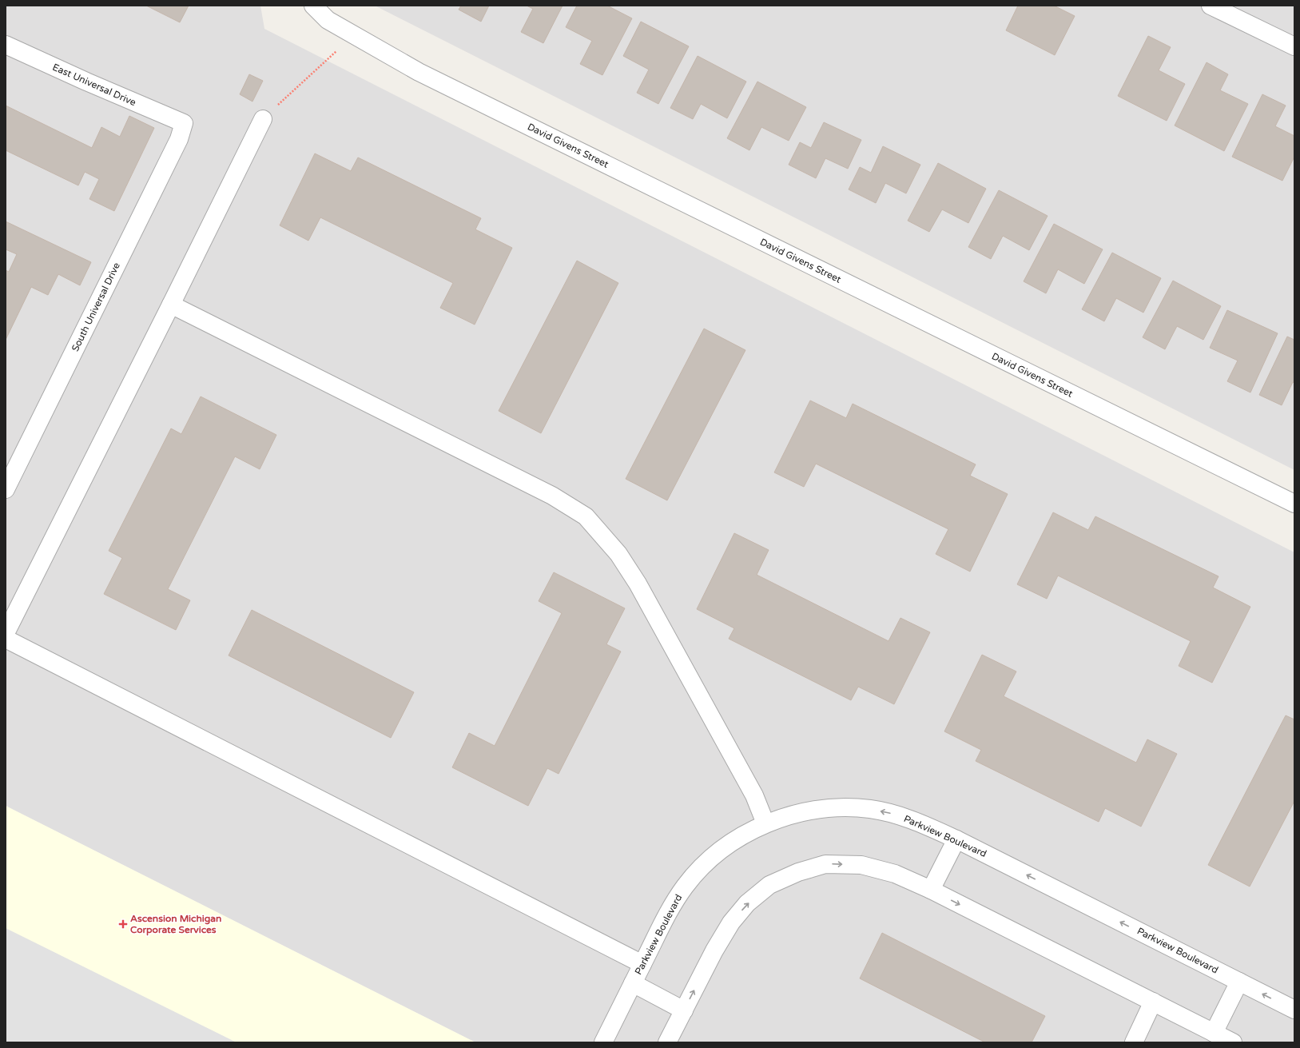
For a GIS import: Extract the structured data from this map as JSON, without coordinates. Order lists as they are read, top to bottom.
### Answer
{
  "streets": {
    "street": [
      "East Universal Drive",
      "David Givens Street",
      "South Universal Drive",
      "Parkview Boulevard"
    ]
  },
  "crossings": [
    ["East Universal Drive", "South Universal Drive"]
  ],
  "places": {
    "health": ["Ascension Michigan Corporate Services"]
  }
}
